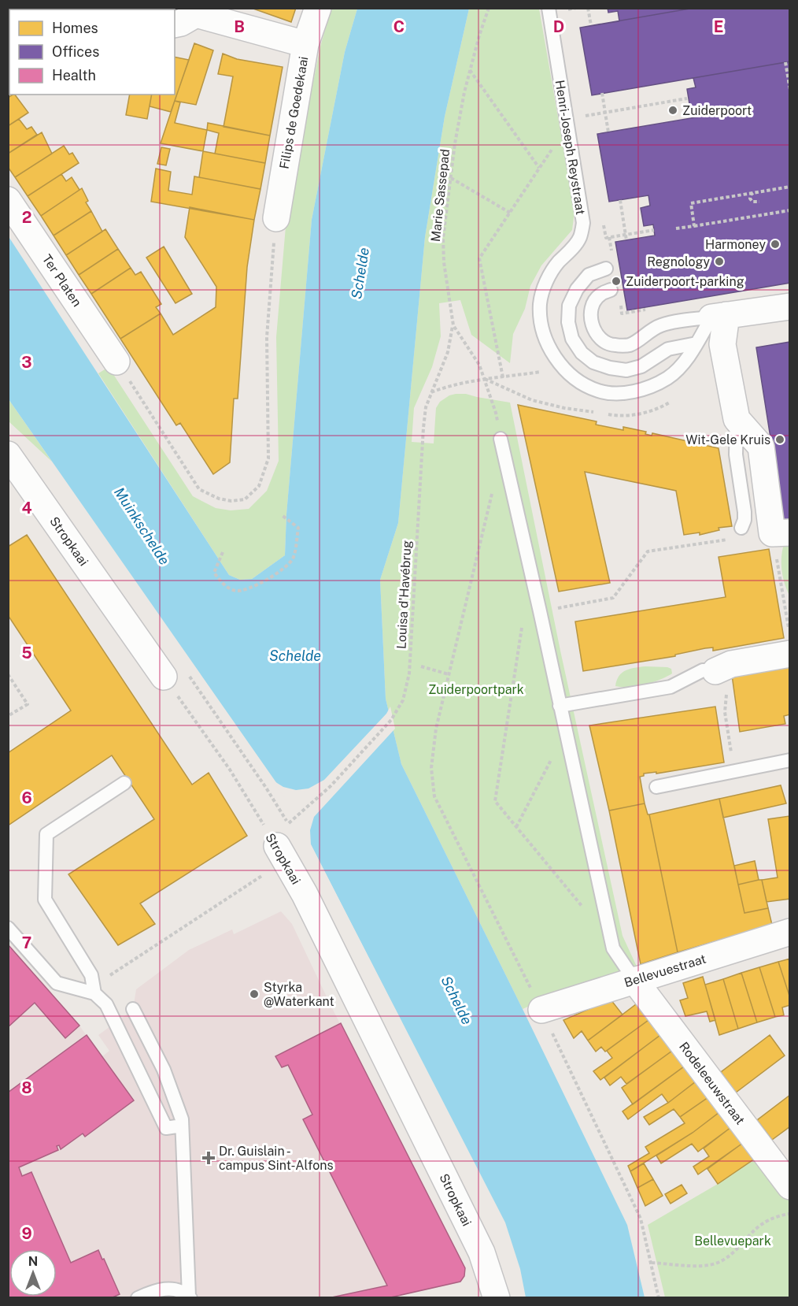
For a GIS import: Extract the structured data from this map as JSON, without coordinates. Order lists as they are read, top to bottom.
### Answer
{
  "streets": {
    "street": [
      "Filips de Goedekaai",
      "Ter Platen",
      "Stropkaai",
      "Bellevuestraat",
      "Rodeleeuwstraat"
    ],
    "lane": ["Henri-Joseph Reystraat"],
    "path": ["Marie Sassepad", "Louisa d'Havébrug"]
  },
  "crossings": [
    ["Marie Sassepad", "Louisa d'Havébrug"],
    ["Stropkaai", "Louisa d'Havébrug"],
    ["Bellevuestraat", "Rodeleeuwstraat"]
  ],
  "water": ["Schelde", "Muinkschelde"],
  "parks": ["Zuiderpoortpark", "Bellevuepark"],
  "places": {
    "other": [
      "Zuiderpoort",
      "Harmoney",
      "Regnology",
      "Zuiderpoort-parking",
      "Wit-Gele Kruis",
      "Styrka @Waterkant"
    ],
    "health": ["Dr. Guislain - campus Sint-Alfons"]
  },
  "legend": ["Homes", "Offices", "Health"],
  "north": "top",
  "grid": {
    "columns": [
      "B",
      "C",
      "D",
      "E"
    ],
    "rows": [
      "2",
      "3",
      "4",
      "5",
      "6",
      "7",
      "8",
      "9"
    ]
  }
}
